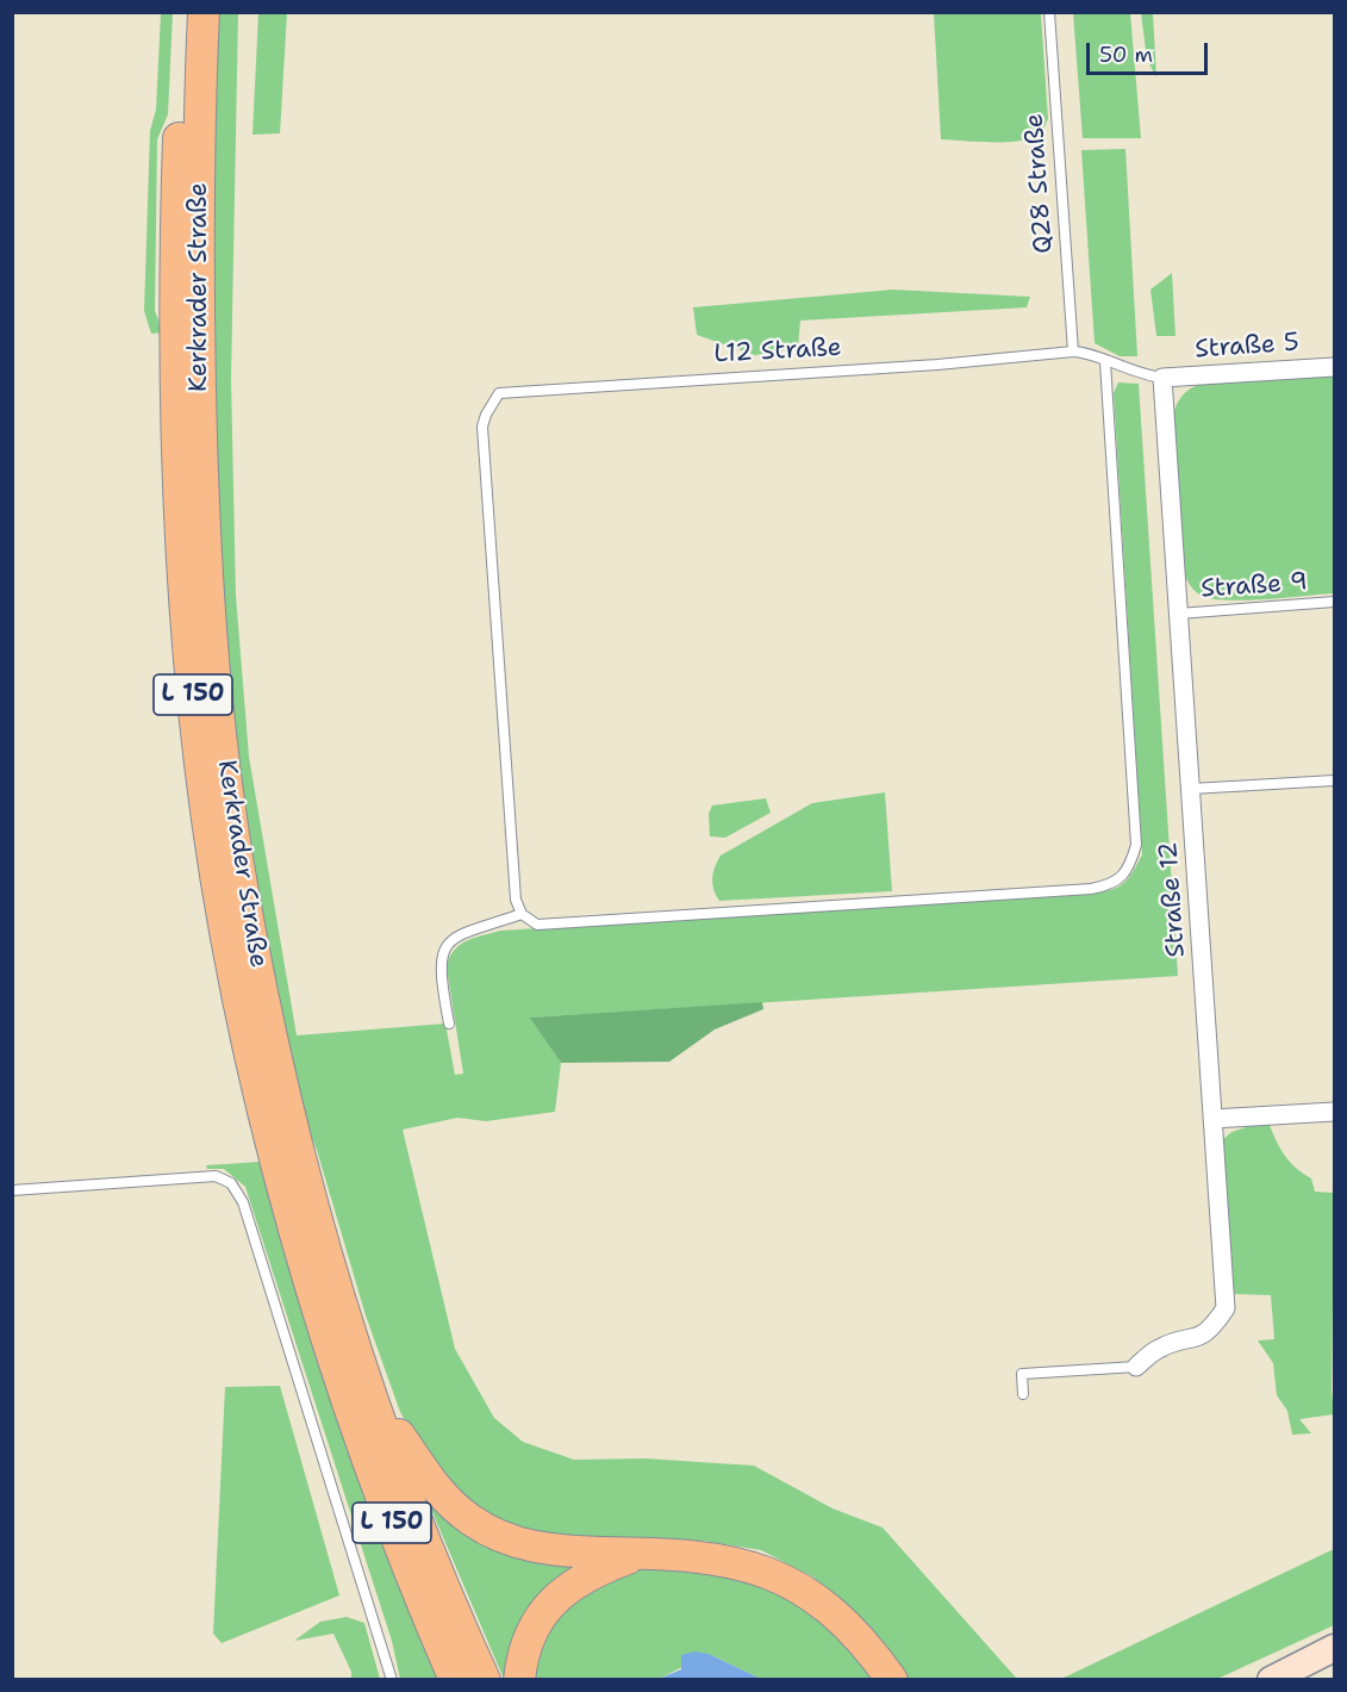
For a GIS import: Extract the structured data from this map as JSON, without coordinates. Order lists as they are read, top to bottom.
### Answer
{
  "streets": {
    "highway": ["Kerkrader Straße", "L 150"],
    "street": ["Straße 5", "Straße 12"],
    "lane": ["Q28 Straße", "L12 Straße", "Straße 9"]
  },
  "crossings": [
    ["Q28 Straße", "L12 Straße"],
    ["Kerkrader Straße", "L 150"],
    ["Straße 5", "Straße 12"],
    ["Straße 9", "Straße 12"]
  ],
  "scale_bar": "50 m"
}
